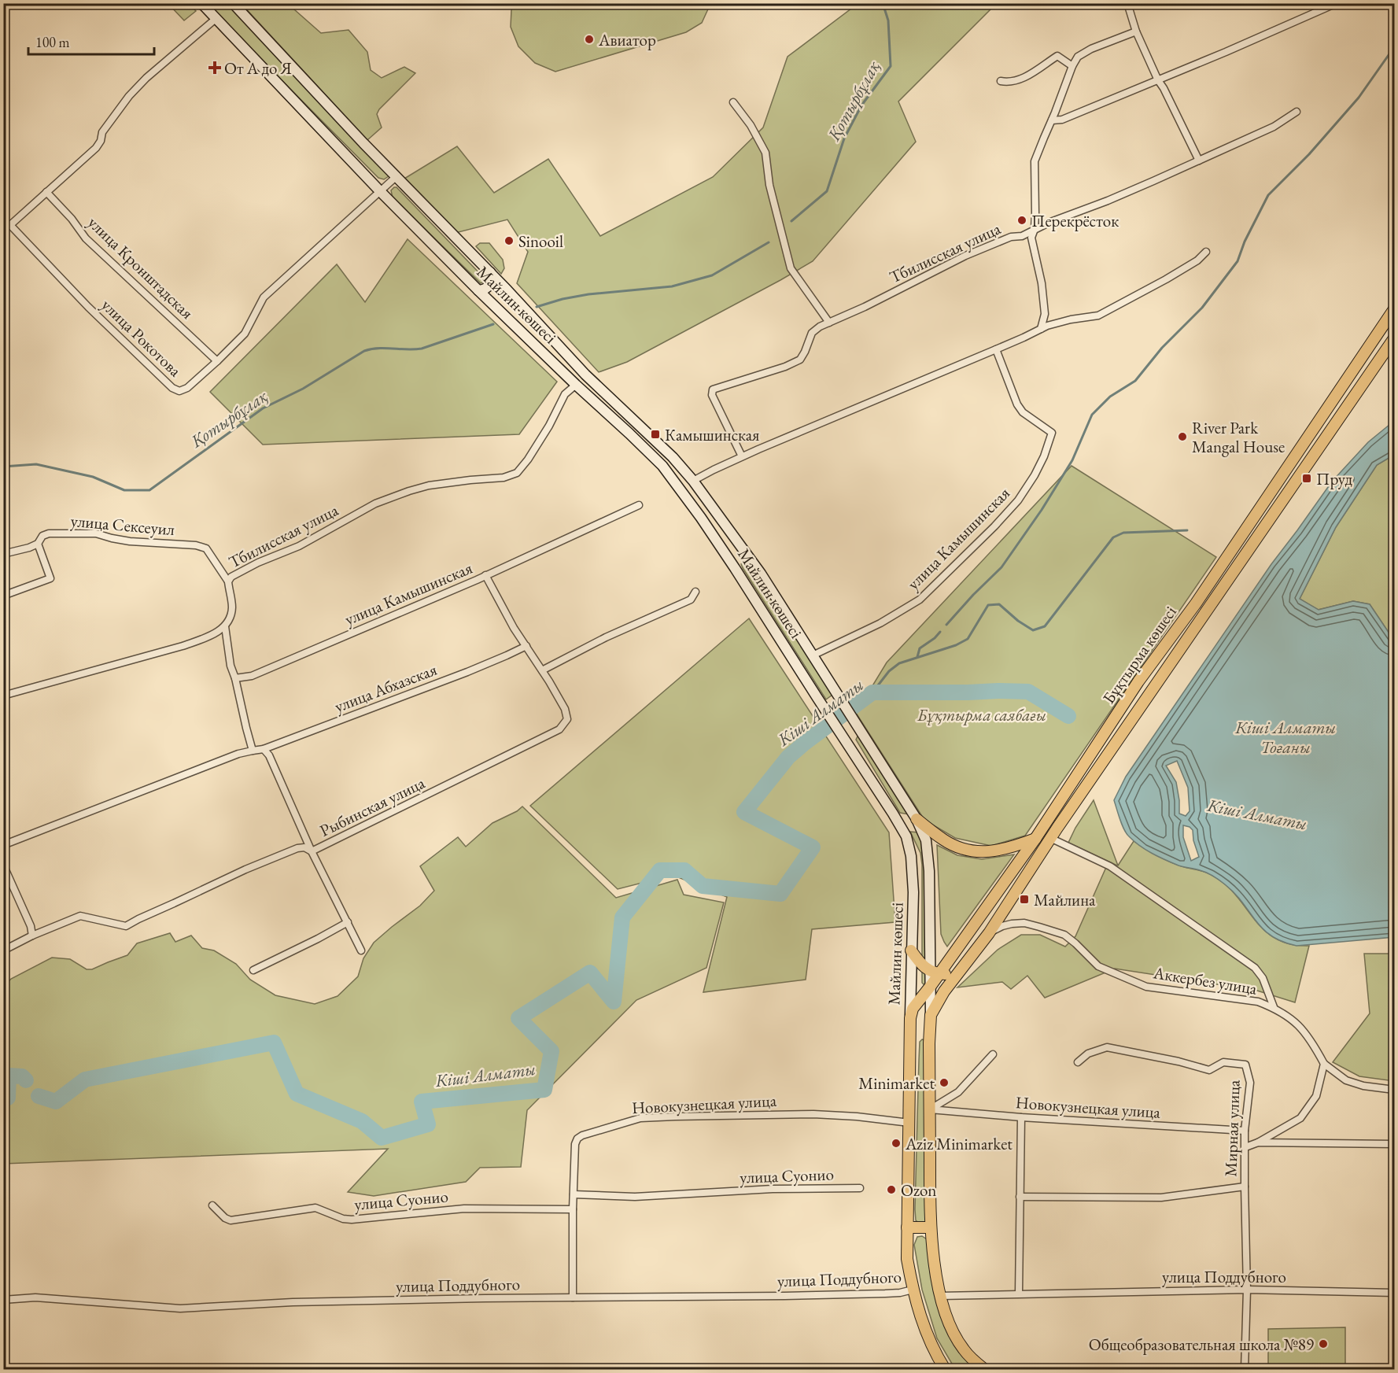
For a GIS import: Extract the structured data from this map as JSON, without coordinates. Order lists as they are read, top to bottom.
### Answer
{
  "streets": {
    "main road": ["Майлин көшесі", "Бұқтырма көшесі"],
    "street": [
      "Тбилисская улица",
      "улица Кронштадская",
      "улица Рокотова",
      "улица Сексеуил",
      "улица Камышинская",
      "улица Абхазская",
      "Рыбинская улица",
      "Аккербез улица",
      "Новокузнецкая улица",
      "Мирная улица",
      "улица Суонио",
      "улица Поддубного"
    ]
  },
  "crossings": [
    ["Тбилисская улица", "Майлин көшесі"],
    ["Тбилисская улица", "улица Сексеуил"],
    ["улица Кронштадская", "улица Рокотова"],
    ["Майлин көшесі", "улица Рокотова"],
    ["Майлин көшесі", "улица Камышинская"],
    ["Майлин көшесі", "Бұқтырма көшесі"],
    ["Майлин көшесі", "Новокузнецкая улица"],
    ["Майлин көшесі", "улица Поддубного"],
    ["улица Камышинская", "Рыбинская улица"],
    ["Бұқтырма көшесі", "Аккербез улица"],
    ["улица Абхазская", "Рыбинская улица"],
    ["Новокузнецкая улица", "Мирная улица"],
    ["Новокузнецкая улица", "улица Суонио"],
    ["Новокузнецкая улица", "улица Поддубного"],
    ["Мирная улица", "улица Поддубного"]
  ],
  "water": ["Қотырбұлақ", "Кіші Алматы", "Кіші Алматы Тоғаны"],
  "parks": ["Бұқтырма саябағы"],
  "places": {
    "other": [
      "Авиатор",
      "Перекрёсток",
      "Sinooil",
      "River Park Mangal House",
      "Minimarket",
      "Aziz Minimarket",
      "Ozon",
      "Общеобразовательная школа №89"
    ],
    "health": ["От А до Я"],
    "transit": ["Камышинская", "Пруд", "Майлина"]
  },
  "scale_bar": "100 m"
}
